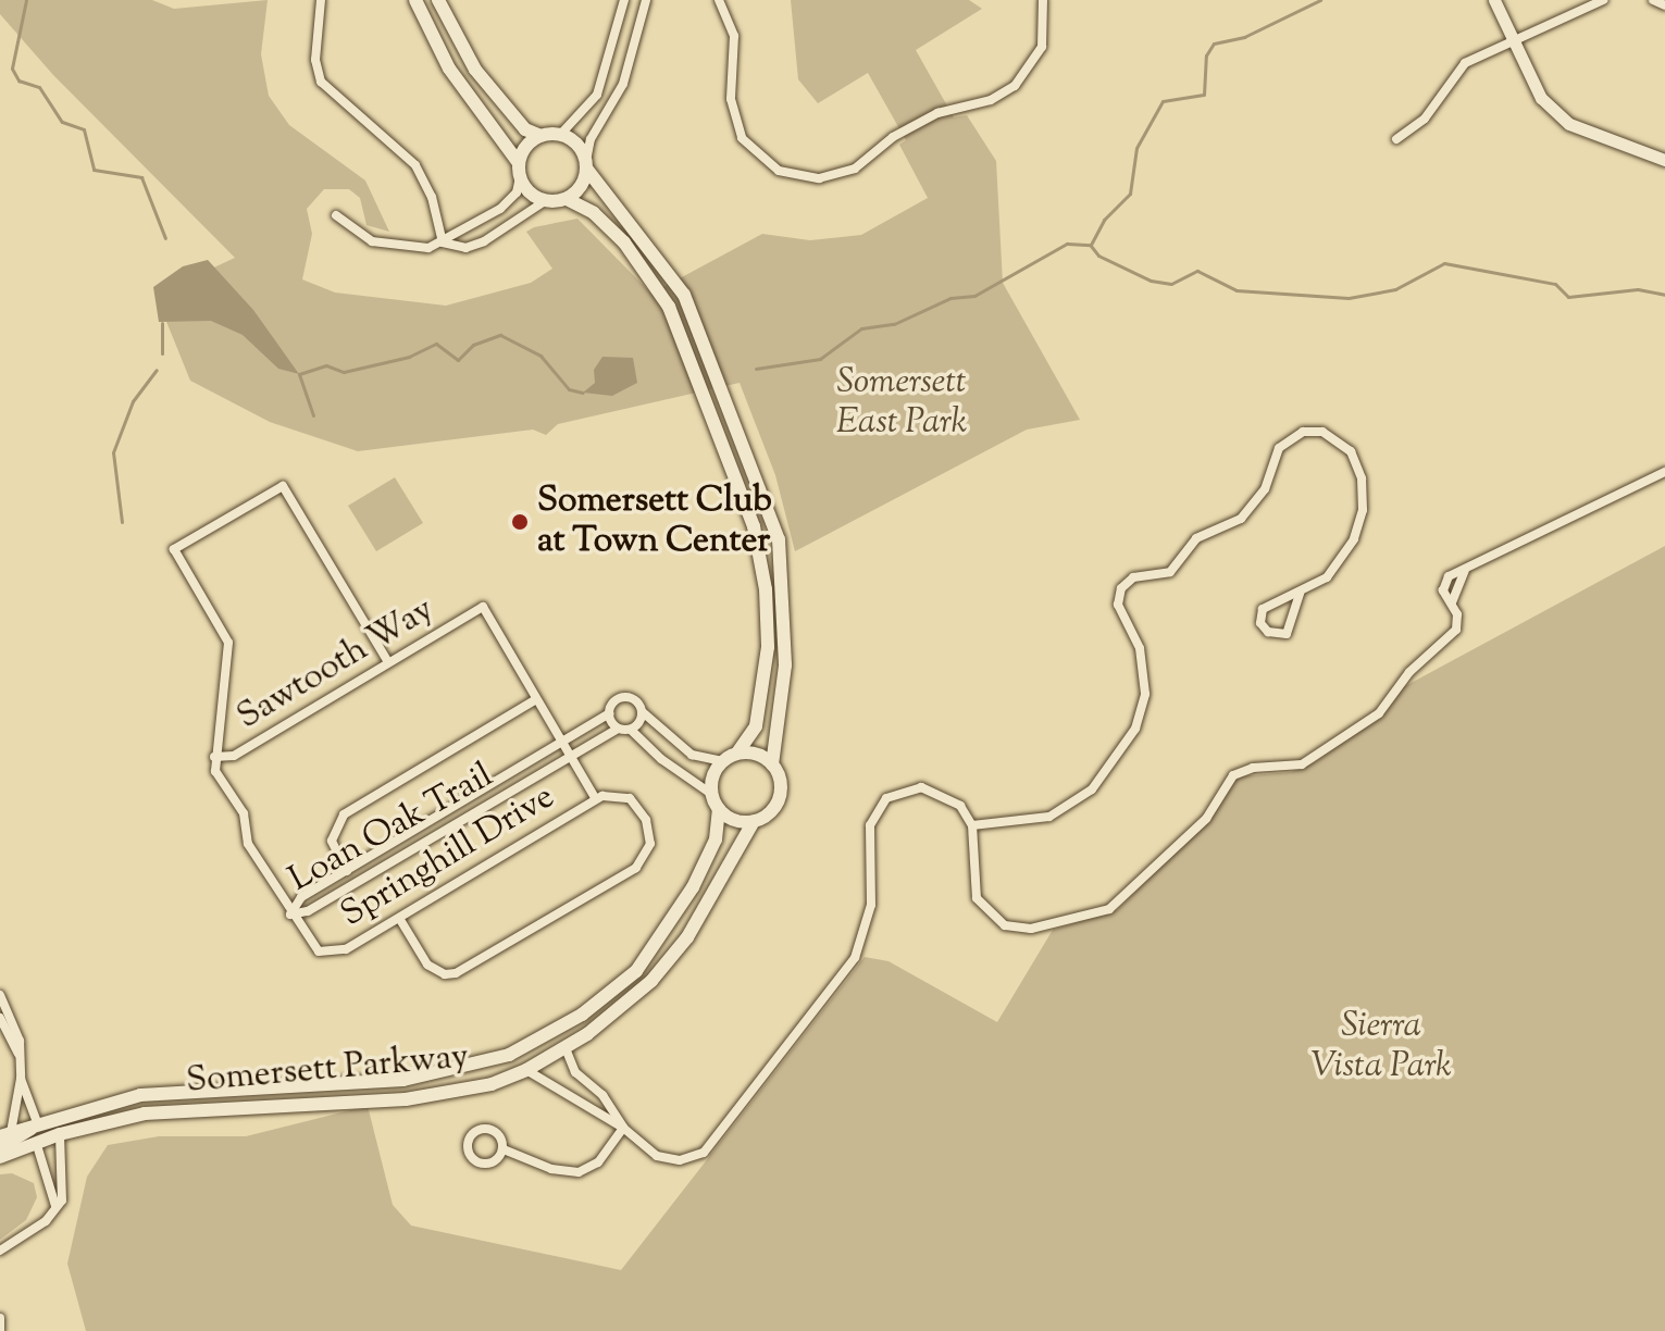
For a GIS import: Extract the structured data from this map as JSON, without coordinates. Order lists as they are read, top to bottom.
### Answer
{
  "streets": {
    "main road": ["Somersett Parkway"],
    "street": ["Sawtooth Way", "Loan Oak Trail", "Springhill Drive"]
  },
  "crossings": [
    ["Loan Oak Trail", "Springhill Drive"]
  ],
  "parks": ["Somersett East Park", "Sierra Vista Park"],
  "places": ["Somersett Club at Town Center"]
}
